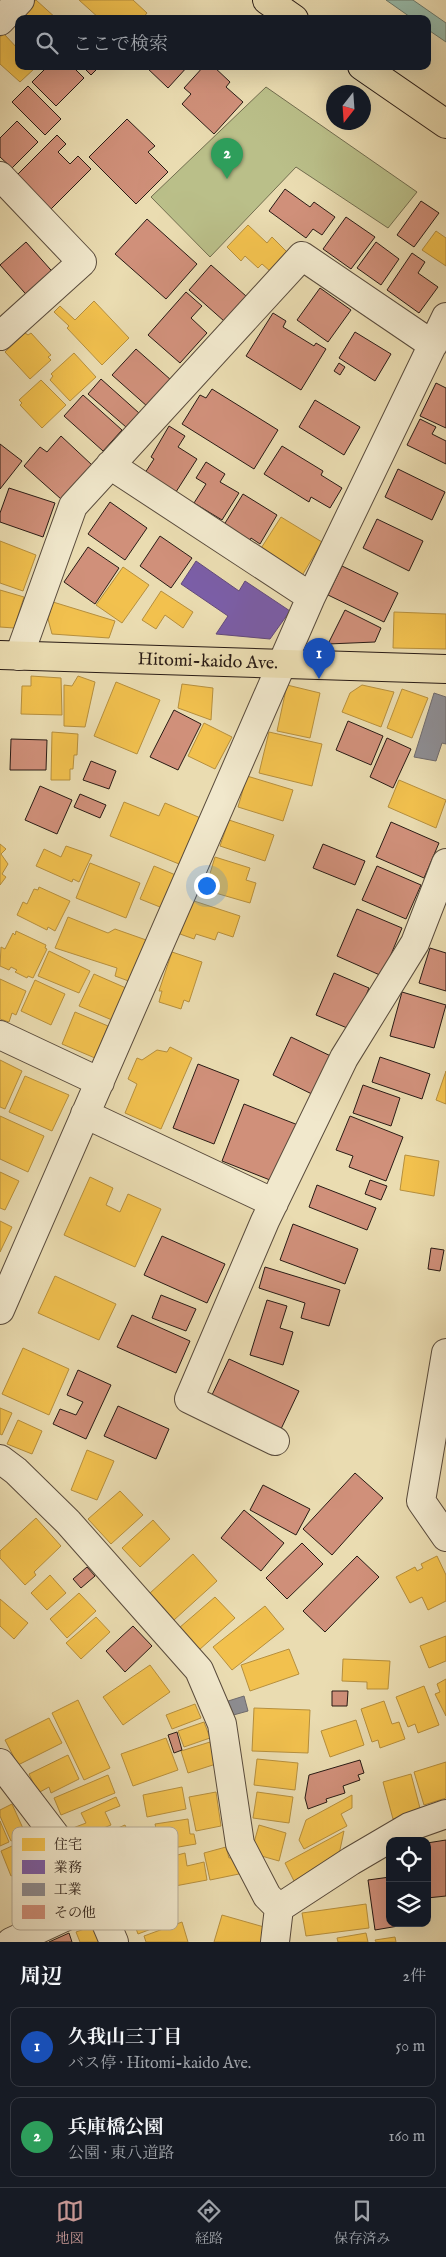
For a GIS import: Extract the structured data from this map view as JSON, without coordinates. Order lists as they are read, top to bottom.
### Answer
{
  "streets": {
    "main road": ["Hitomi-kaido Ave."]
  },
  "legend": [
    "住宅",
    "業務",
    "工業",
    "その他"
  ],
  "north": "bottom",
  "page": {
    "search": "ここで検索",
    "pins": ["2", "1"],
    "heading": ["周辺", "2件"],
    "list": [
      {
        "mark": "1",
        "name": "久我山三丁目",
        "note": "バス停 · Hitomi-kaido Ave.",
        "value": "50 m"
      },
      {
        "mark": "2",
        "name": "兵庫橋公園",
        "note": "公園 · 東八道路",
        "value": "160 m"
      }
    ],
    "nav": ["地図", "経路", "保存済み"]
  }
}
